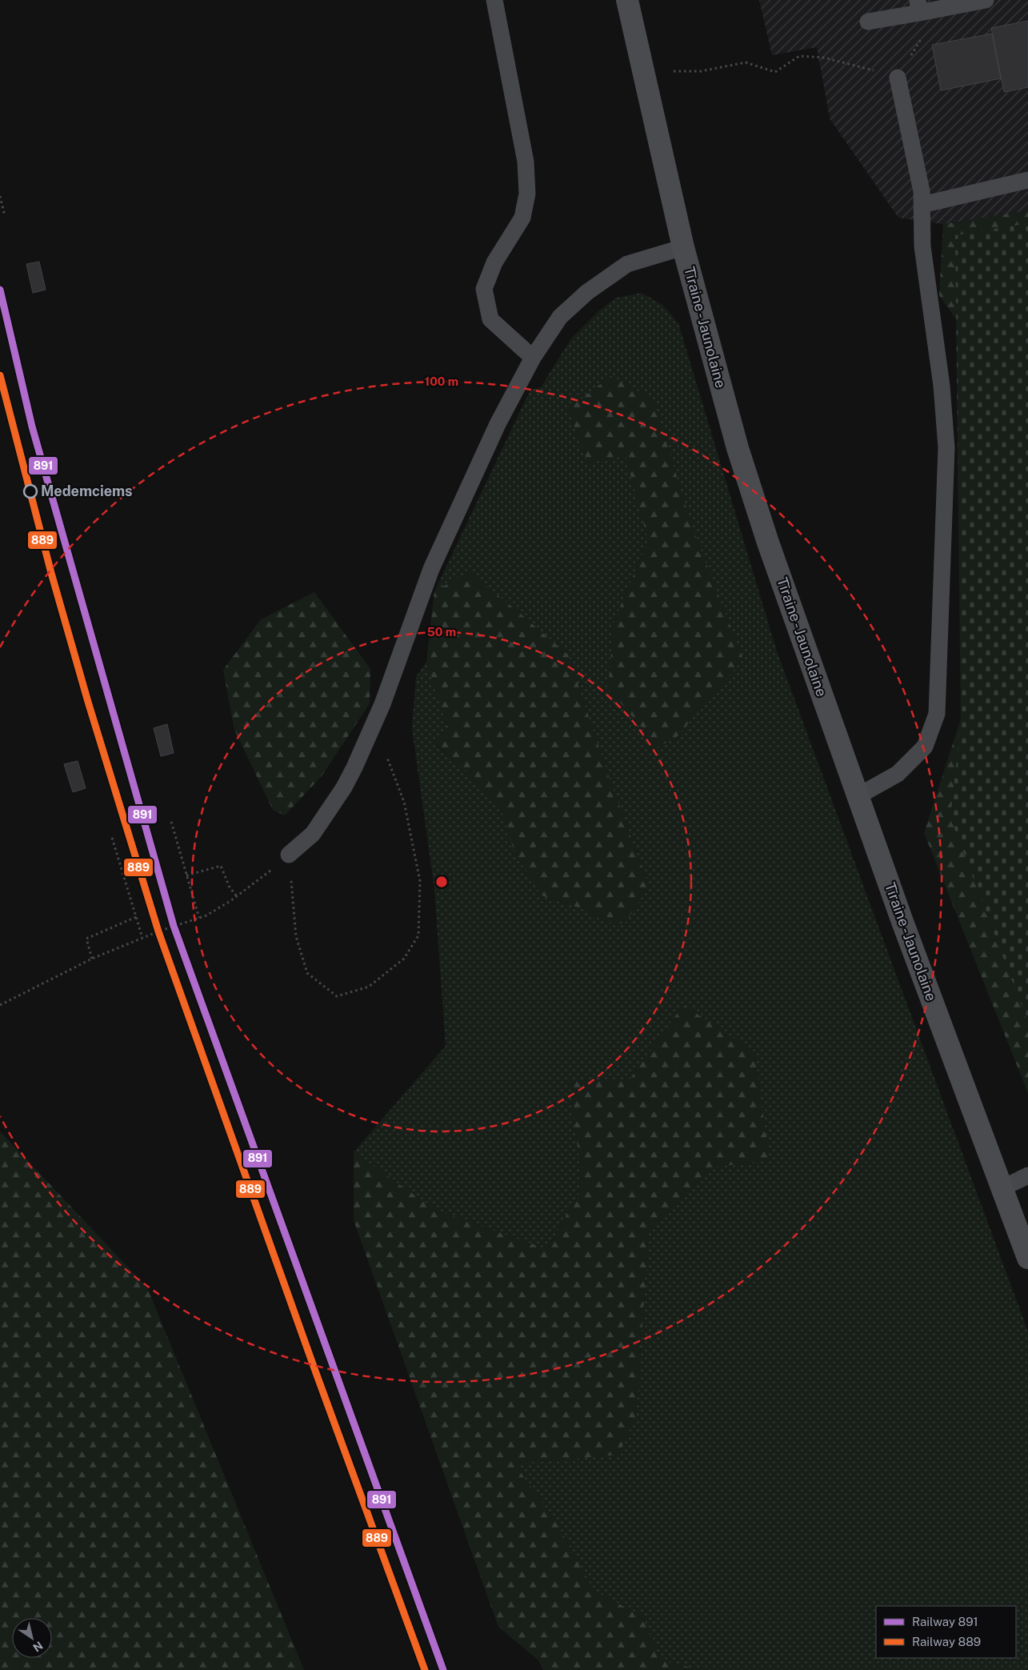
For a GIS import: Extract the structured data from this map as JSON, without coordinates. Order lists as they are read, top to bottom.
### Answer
{
  "streets": {
    "main road": ["Tīraine - Jaunolaine"]
  },
  "places": ["Medemciems"],
  "lines": ["rail line 891", "rail line 889"],
  "legend": ["Railway 891", "Railway 889"],
  "north": "bottom right",
  "rings": ["100 m", "50 m"]
}
